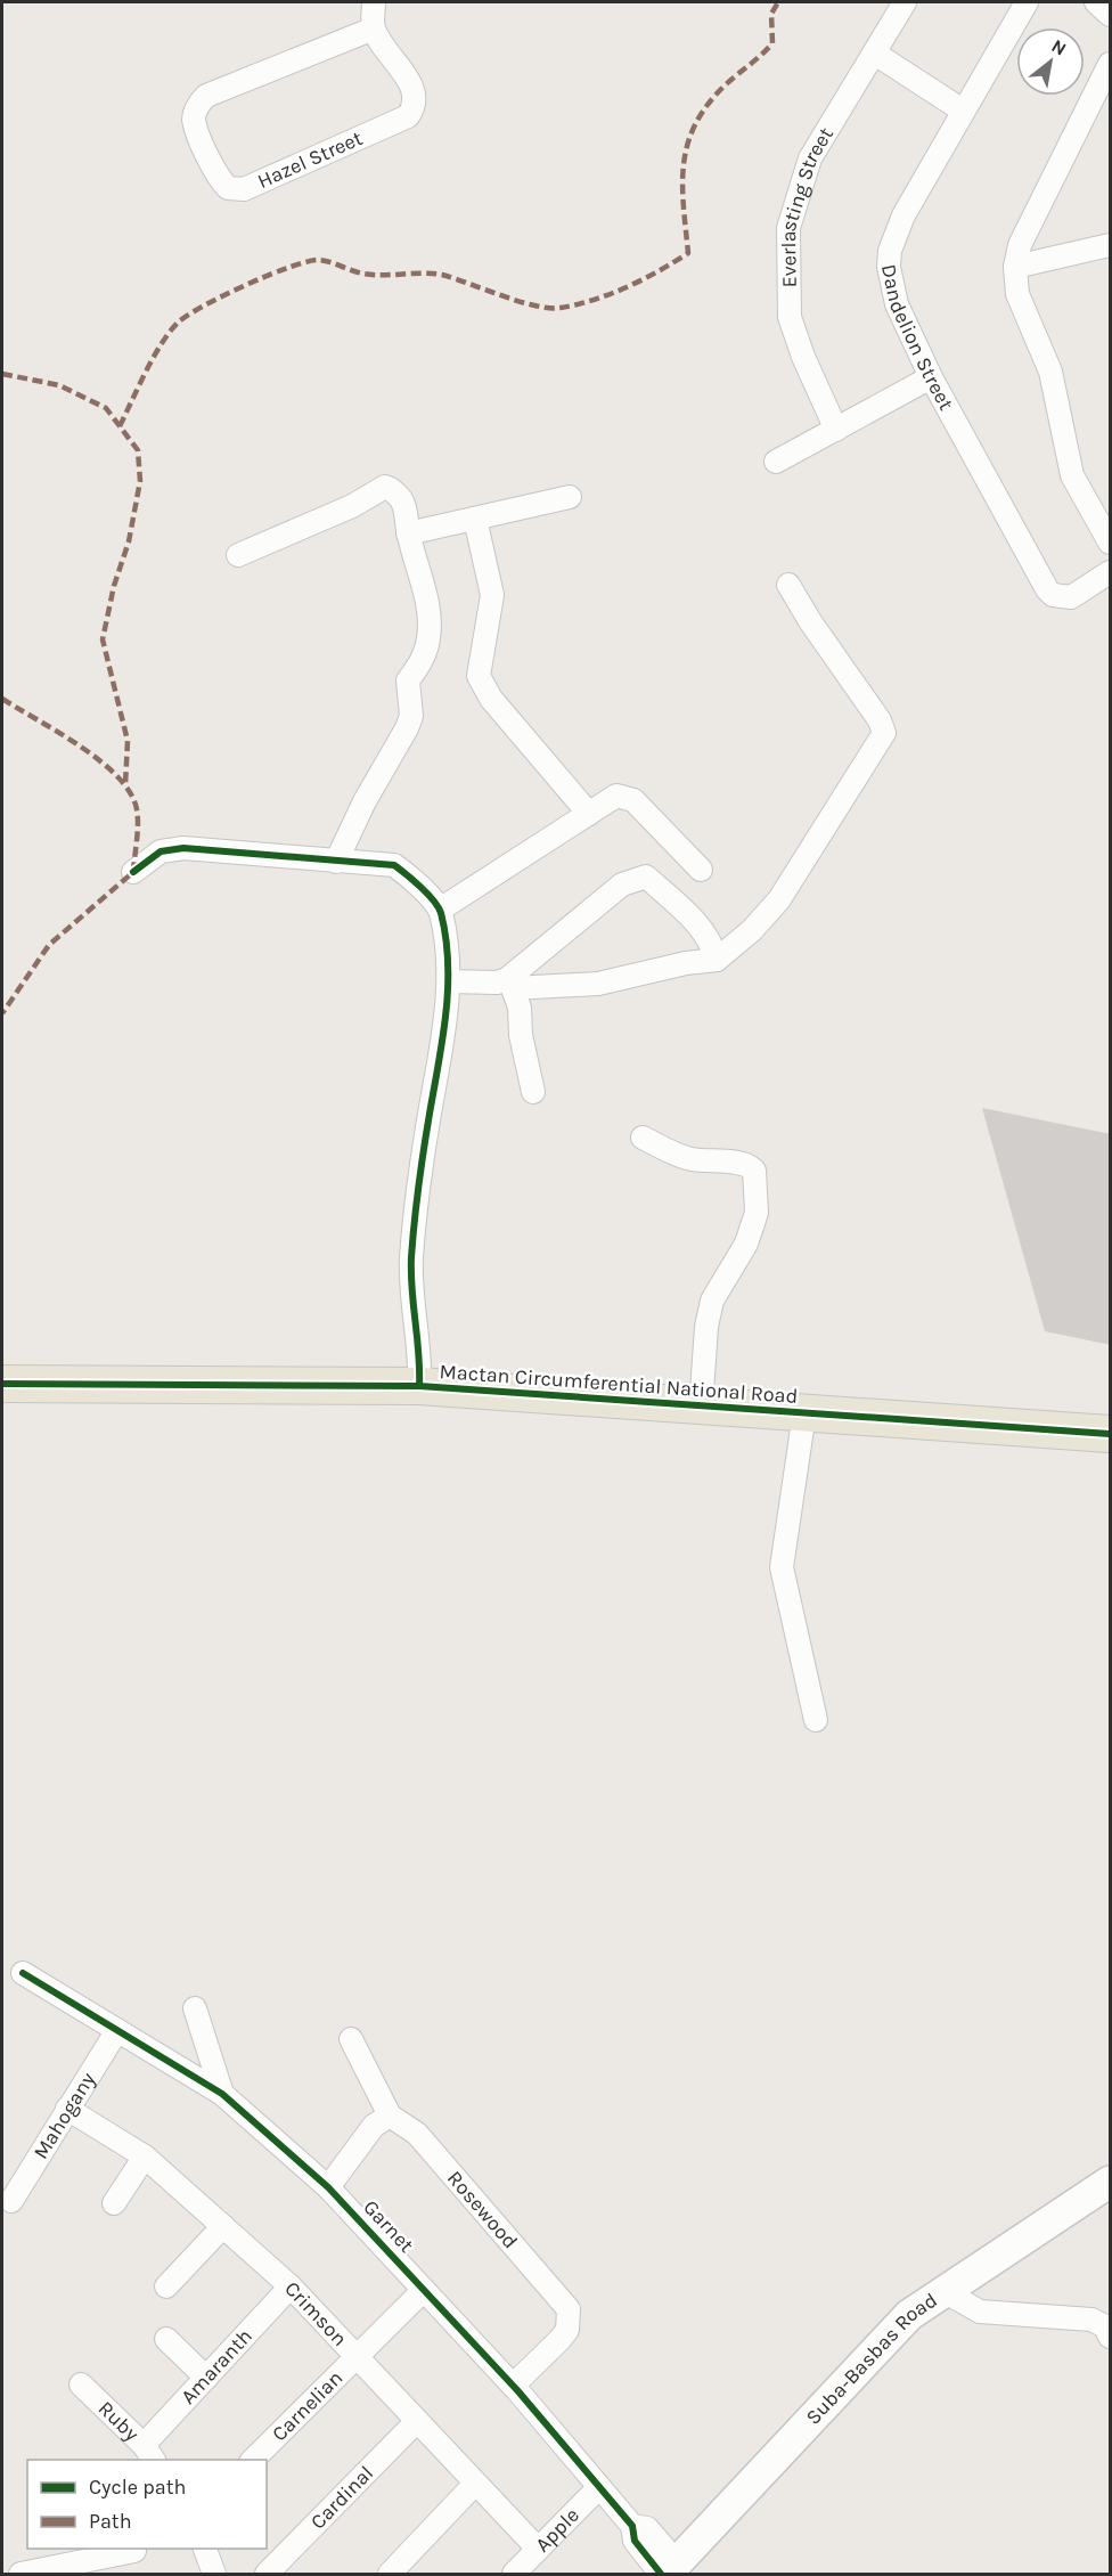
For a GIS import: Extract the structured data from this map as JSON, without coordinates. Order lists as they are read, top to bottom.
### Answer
{
  "streets": {
    "main road": ["Mactan Circumferential National Road"],
    "street": [
      "Hazel Street",
      "Everlasting Street",
      "Dandelion Street",
      "Mahogany",
      "Rosewood",
      "Garnet",
      "Crimson",
      "Suba-Basbas Road",
      "Amaranth",
      "Carnelian",
      "Ruby",
      "Cardinal",
      "Apple"
    ]
  },
  "crossings": [
    ["Mahogany", "Garnet"],
    ["Mahogany", "Crimson"],
    ["Rosewood", "Garnet"],
    ["Garnet", "Suba-Basbas Road"],
    ["Garnet", "Carnelian"],
    ["Garnet", "Apple"],
    ["Crimson", "Amaranth"],
    ["Crimson", "Carnelian"],
    ["Crimson", "Cardinal"],
    ["Crimson", "Apple"],
    ["Amaranth", "Ruby"]
  ],
  "legend": ["Cycle path", "Path"],
  "north": "top right"
}
